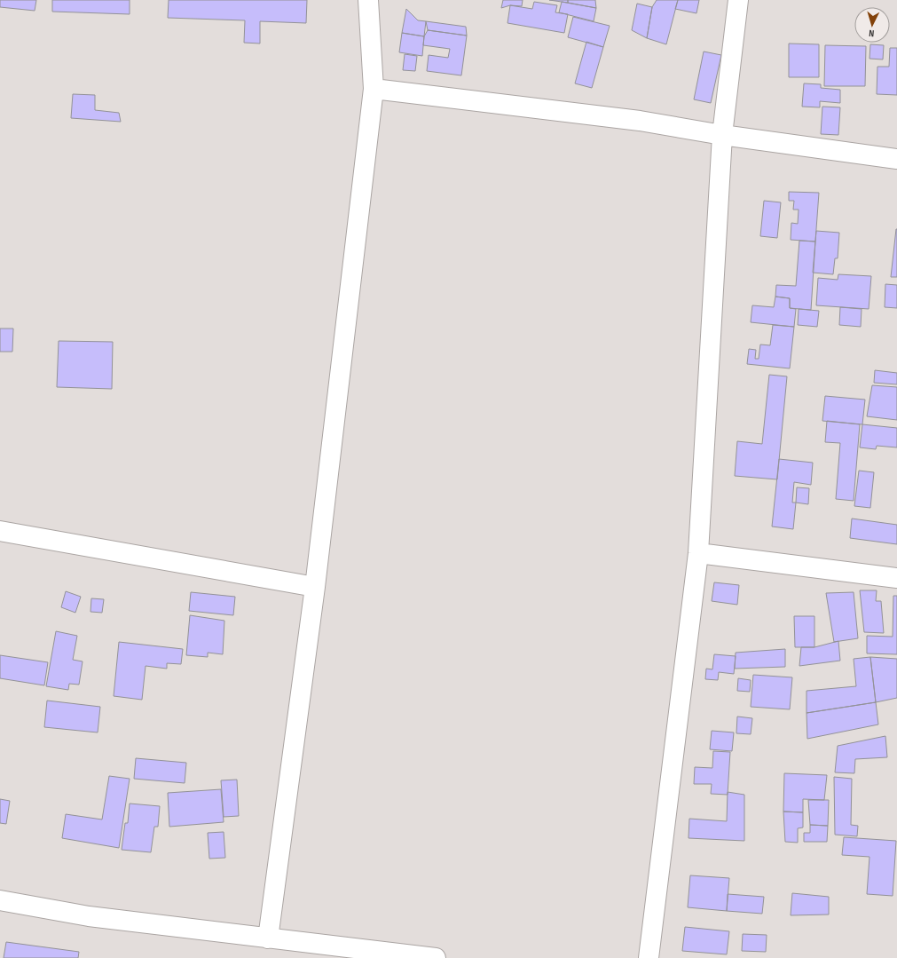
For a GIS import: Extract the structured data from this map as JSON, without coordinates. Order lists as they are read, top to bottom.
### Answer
{
  "north": "bottom"
}
